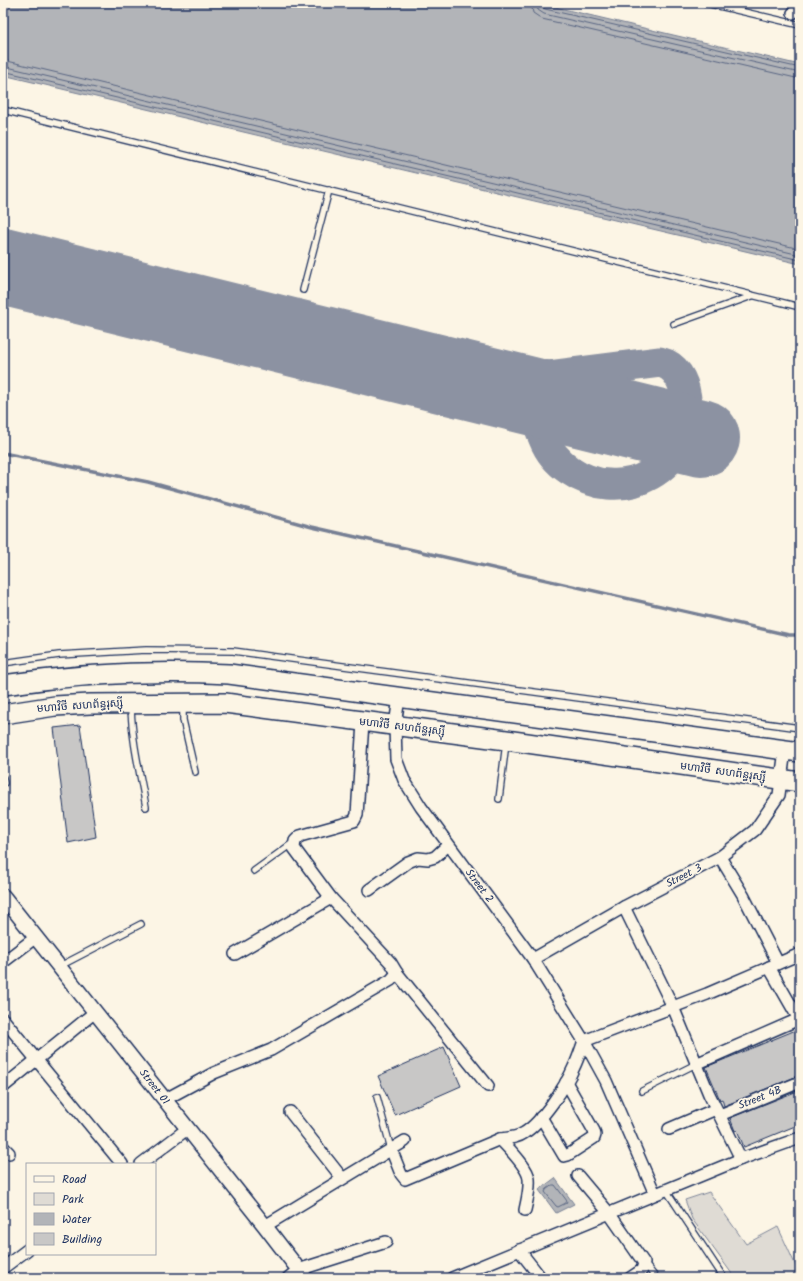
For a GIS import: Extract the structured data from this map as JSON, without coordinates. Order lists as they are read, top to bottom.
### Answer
{
  "streets": {
    "highway": ["មហាវិថី សហព័ន្ធរុស្ស៊ី"],
    "street": [
      "Street 3",
      "Street 2",
      "Street 01",
      "Street 4B"
    ]
  },
  "crossings": [
    ["មហាវិថី សហព័ន្ធរុស្ស៊ី", "Street 3"],
    ["មហាវិថី សហព័ន្ធរុស្ស៊ី", "Street 2"],
    ["Street 3", "Street 2"]
  ],
  "legend": [
    "Road",
    "Park",
    "Water",
    "Building"
  ]
}
